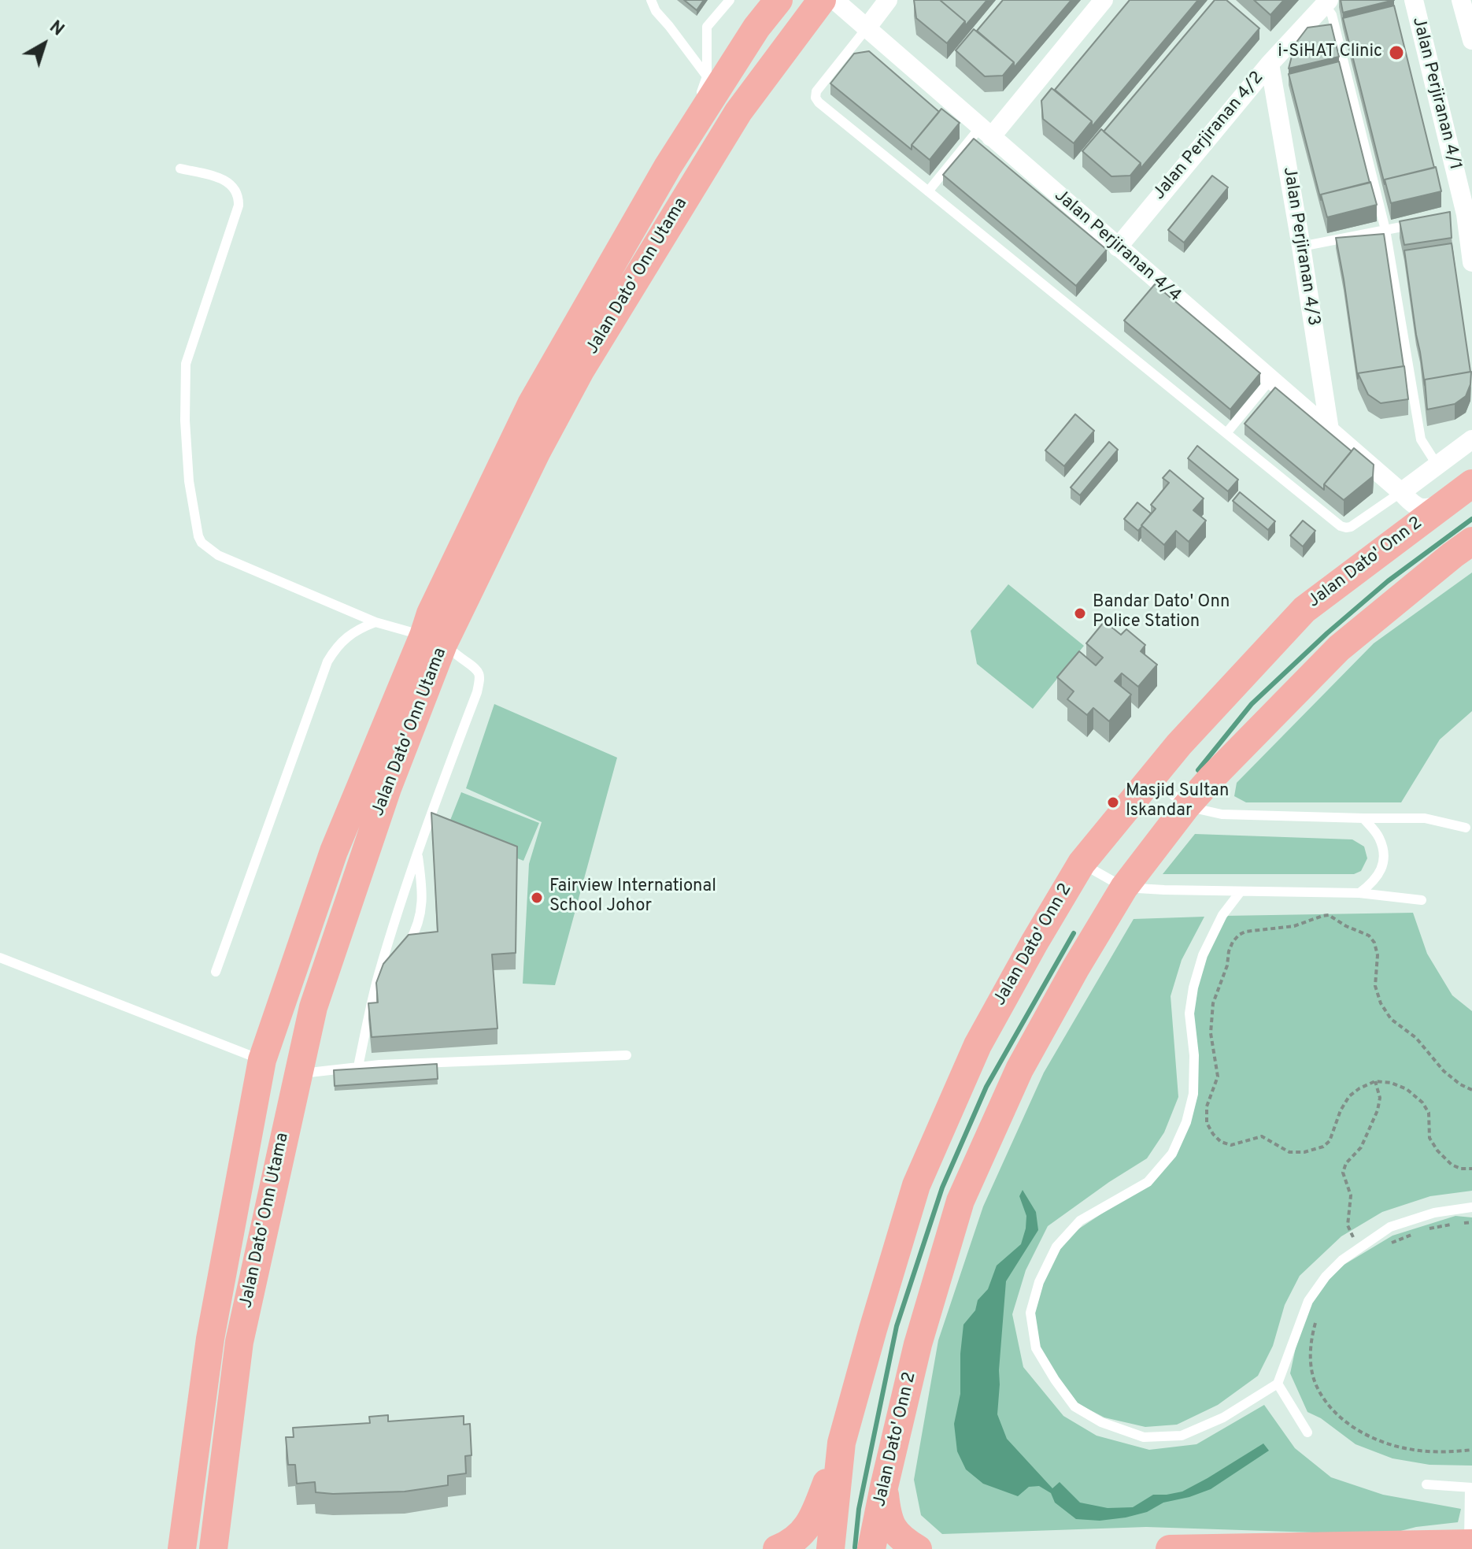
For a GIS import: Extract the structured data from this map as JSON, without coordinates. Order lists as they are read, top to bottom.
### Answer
{
  "streets": {
    "main road": ["Jalan Dato' Onn Utama", "Jalan Dato' Onn 2"],
    "street": [
      "Jalan Perjiranan 4/1",
      "Jalan Perjiranan 4/2",
      "Jalan Perjiranan 4/4",
      "Jalan Perjiranan 4/3"
    ]
  },
  "crossings": [
    ["Jalan Perjiranan 4/2", "Jalan Perjiranan 4/4"],
    ["Jalan Perjiranan 4/2", "Jalan Perjiranan 4/3"],
    ["Jalan Perjiranan 4/4", "Jalan Perjiranan 4/3"],
    ["Jalan Perjiranan 4/4", "Jalan Dato' Onn 2"]
  ],
  "places": [
    "i-SiHAT Clinic",
    "Bandar Dato' Onn Police Station",
    "Masjid Sultan Iskandar",
    "Fairview International School Johor"
  ],
  "north": "top right"
}
